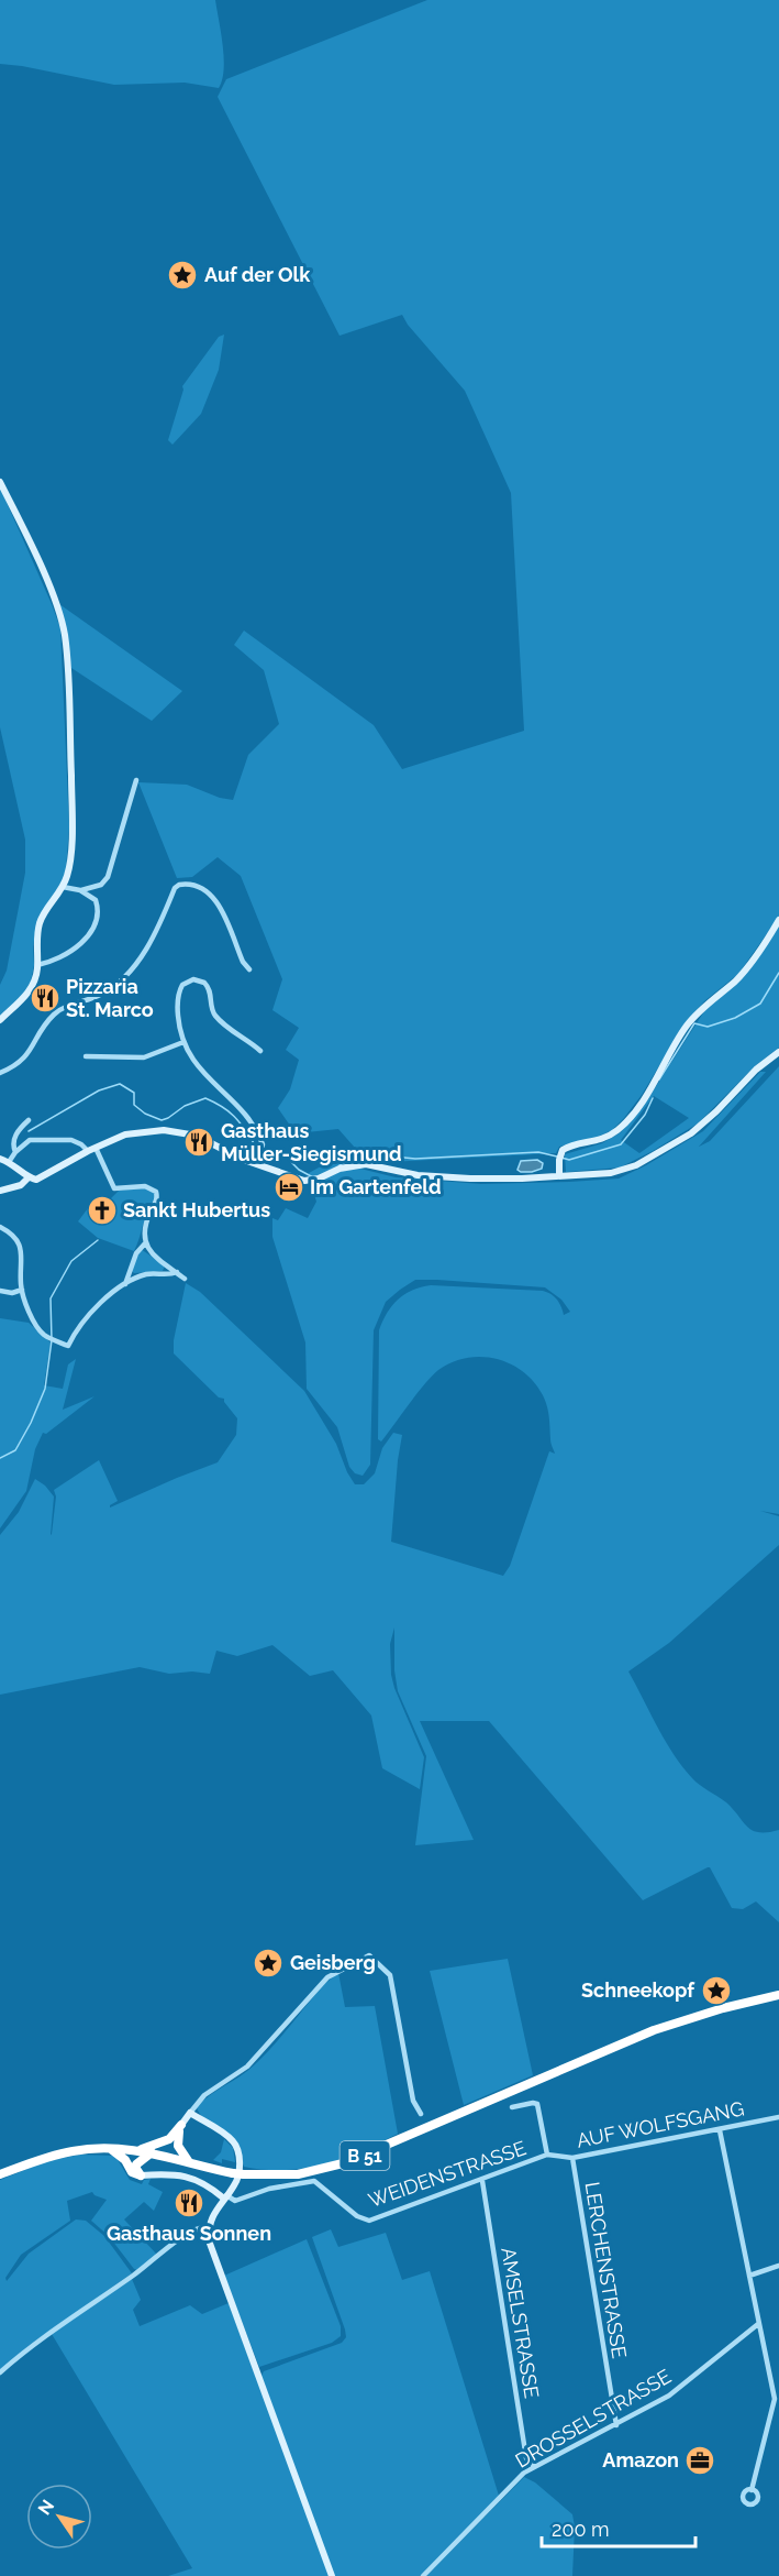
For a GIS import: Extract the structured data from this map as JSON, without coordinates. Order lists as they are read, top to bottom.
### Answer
{
  "streets": {
    "highway": ["B 51"],
    "street": [
      "AUF WOLFSGANG",
      "WEIDENSTRASSE",
      "LERCHENSTRASSE",
      "AMSELSTRASSE",
      "DROSSELSTRASSE"
    ]
  },
  "crossings": [
    ["AUF WOLFSGANG", "WEIDENSTRASSE"],
    ["AUF WOLFSGANG", "LERCHENSTRASSE"],
    ["WEIDENSTRASSE", "AMSELSTRASSE"],
    ["LERCHENSTRASSE", "DROSSELSTRASSE"],
    ["AMSELSTRASSE", "DROSSELSTRASSE"]
  ],
  "places": {
    "place": ["Auf der Olk", "Geisberg", "Schneekopf"],
    "restaurant": ["Pizzaria St. Marco", "Gasthaus Müller-Siegismund", "Gasthaus Sonnen"],
    "hotel": ["Im Gartenfeld"],
    "church": ["Sankt Hubertus"],
    "office": ["Amazon"]
  },
  "scale_bar": "200 m",
  "north": "top left"
}
